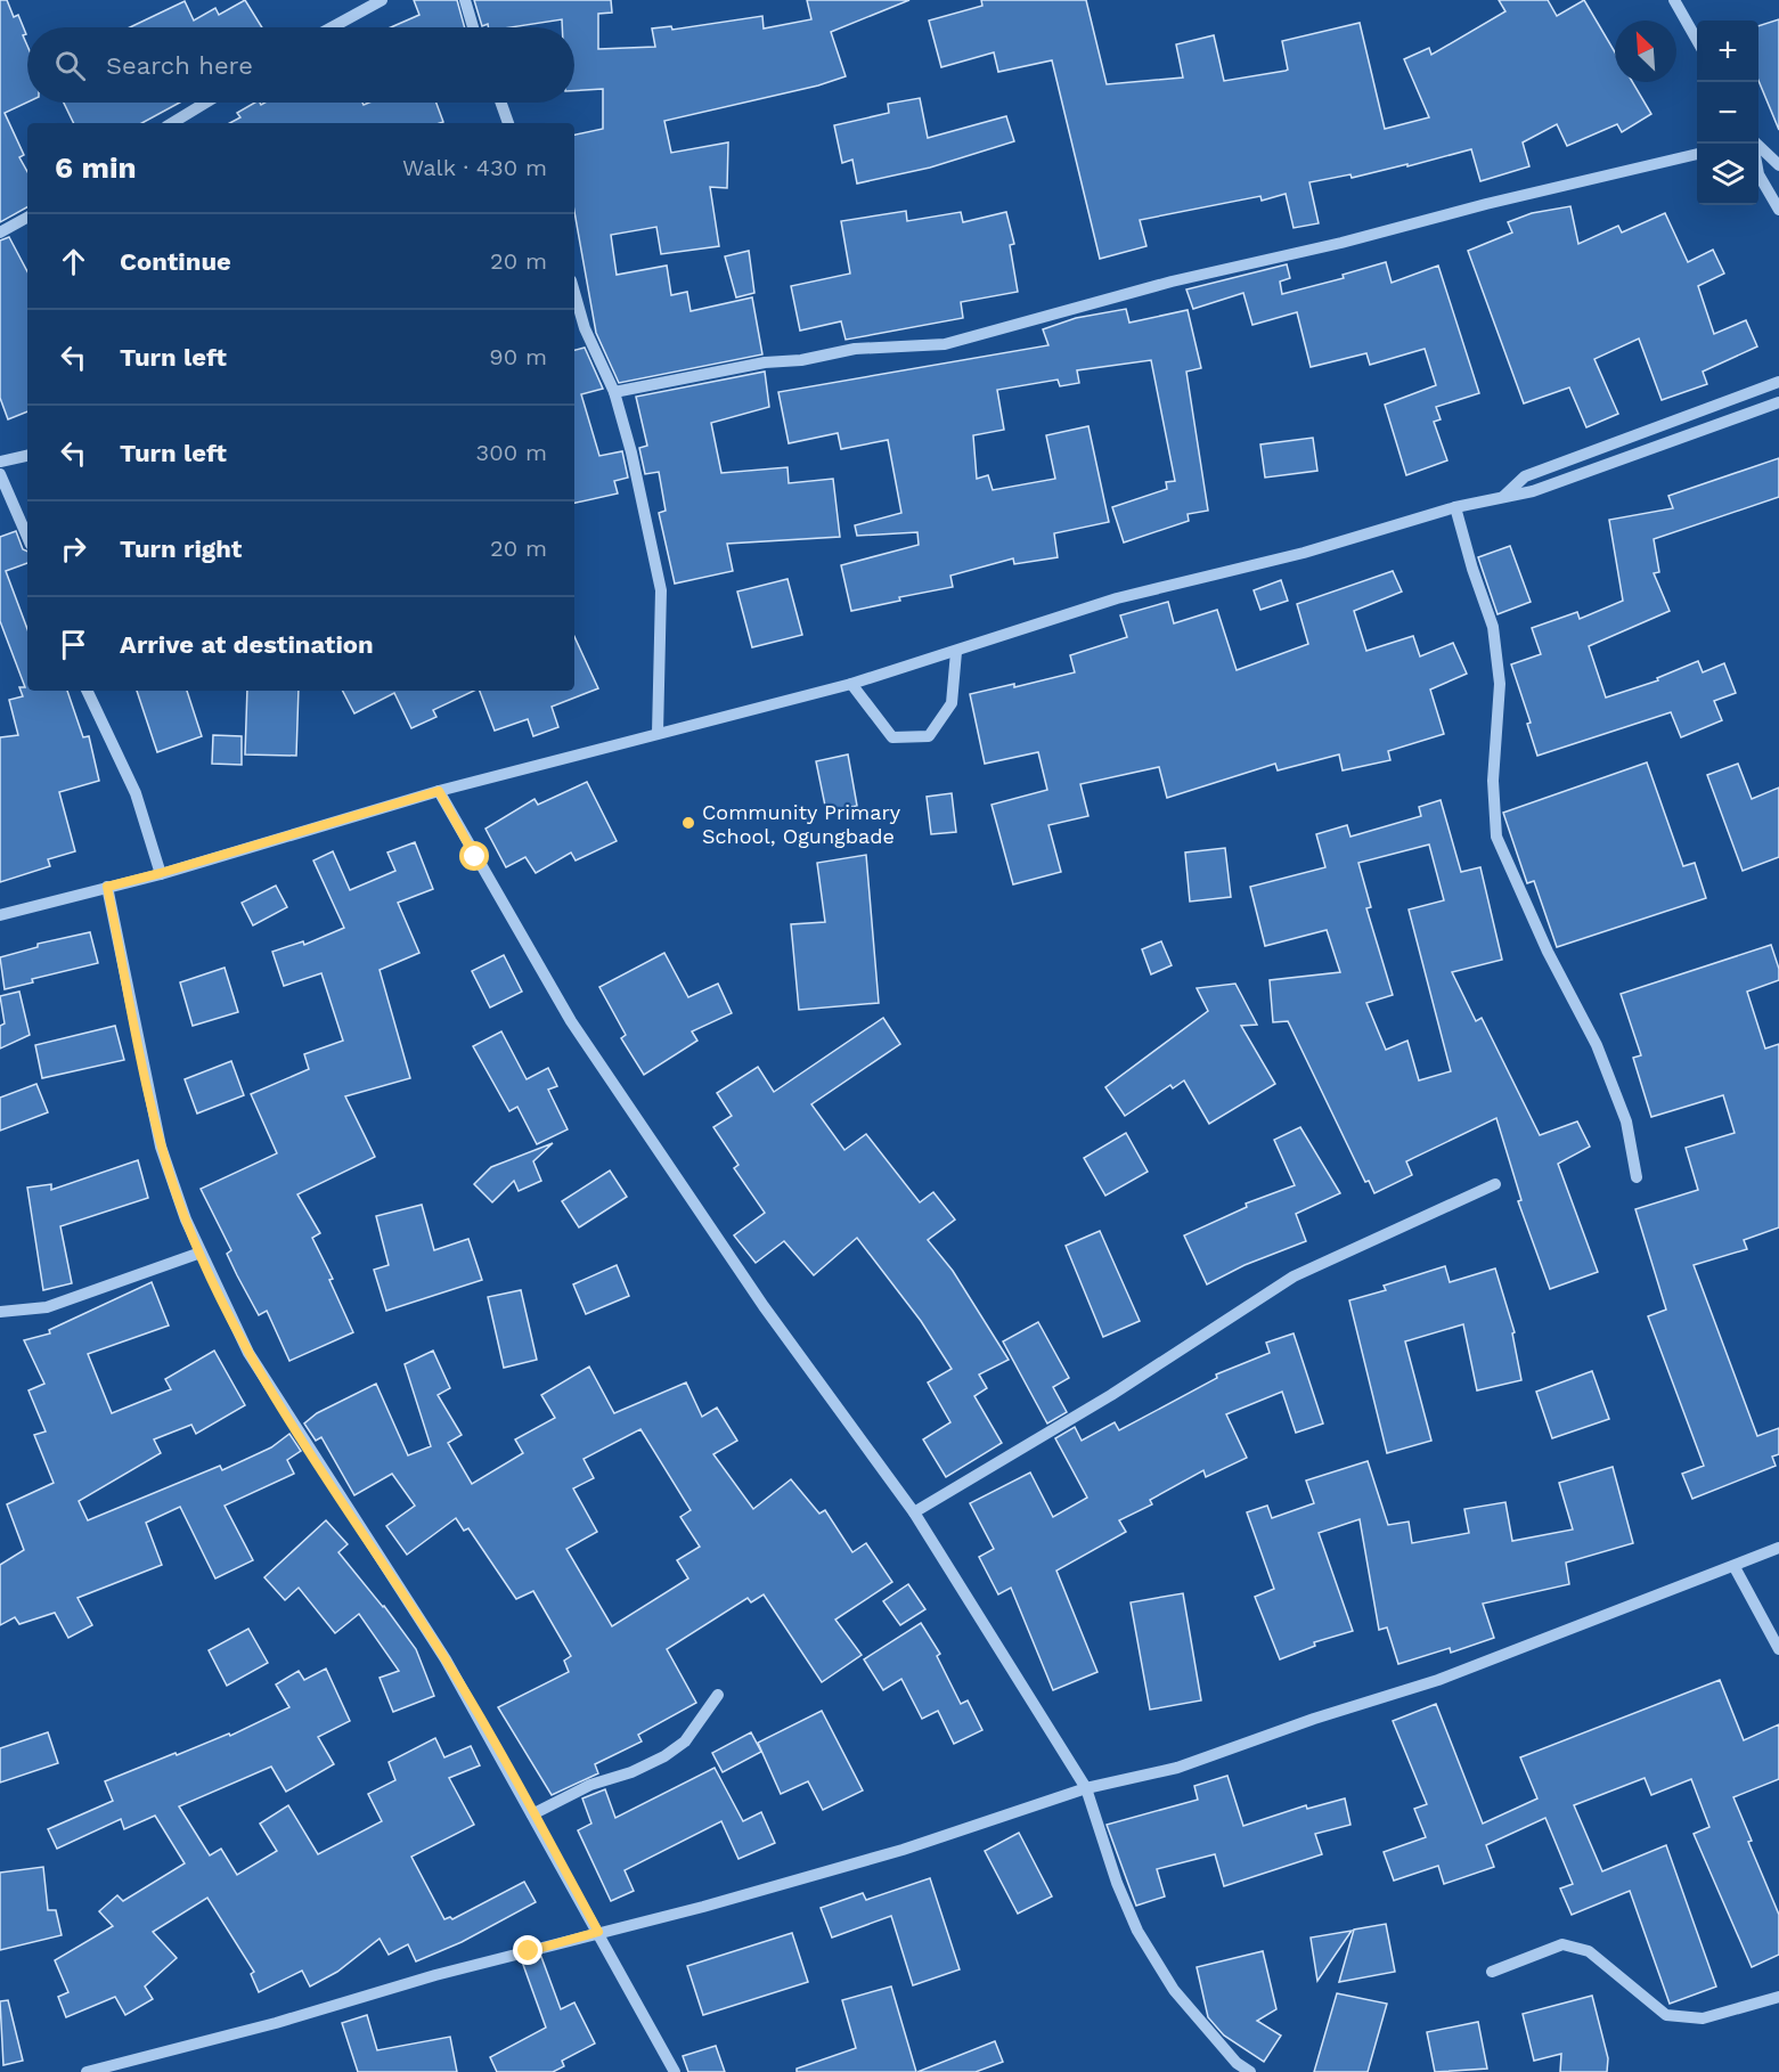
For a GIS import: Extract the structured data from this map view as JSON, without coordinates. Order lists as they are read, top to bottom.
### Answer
{
  "places": ["Community Primary School, Ogungbade"],
  "north": "top left",
  "page": {
    "map_buttons": ["+", "−"],
    "search": "Search here",
    "heading": ["6 min", "Walk · 430 m"],
    "list": [
      ["Continue", "20 m"],
      ["Turn left", "90 m"],
      ["Turn left", "300 m"],
      ["Turn right", "20 m"],
      "Arrive at destination"
    ]
  }
}
